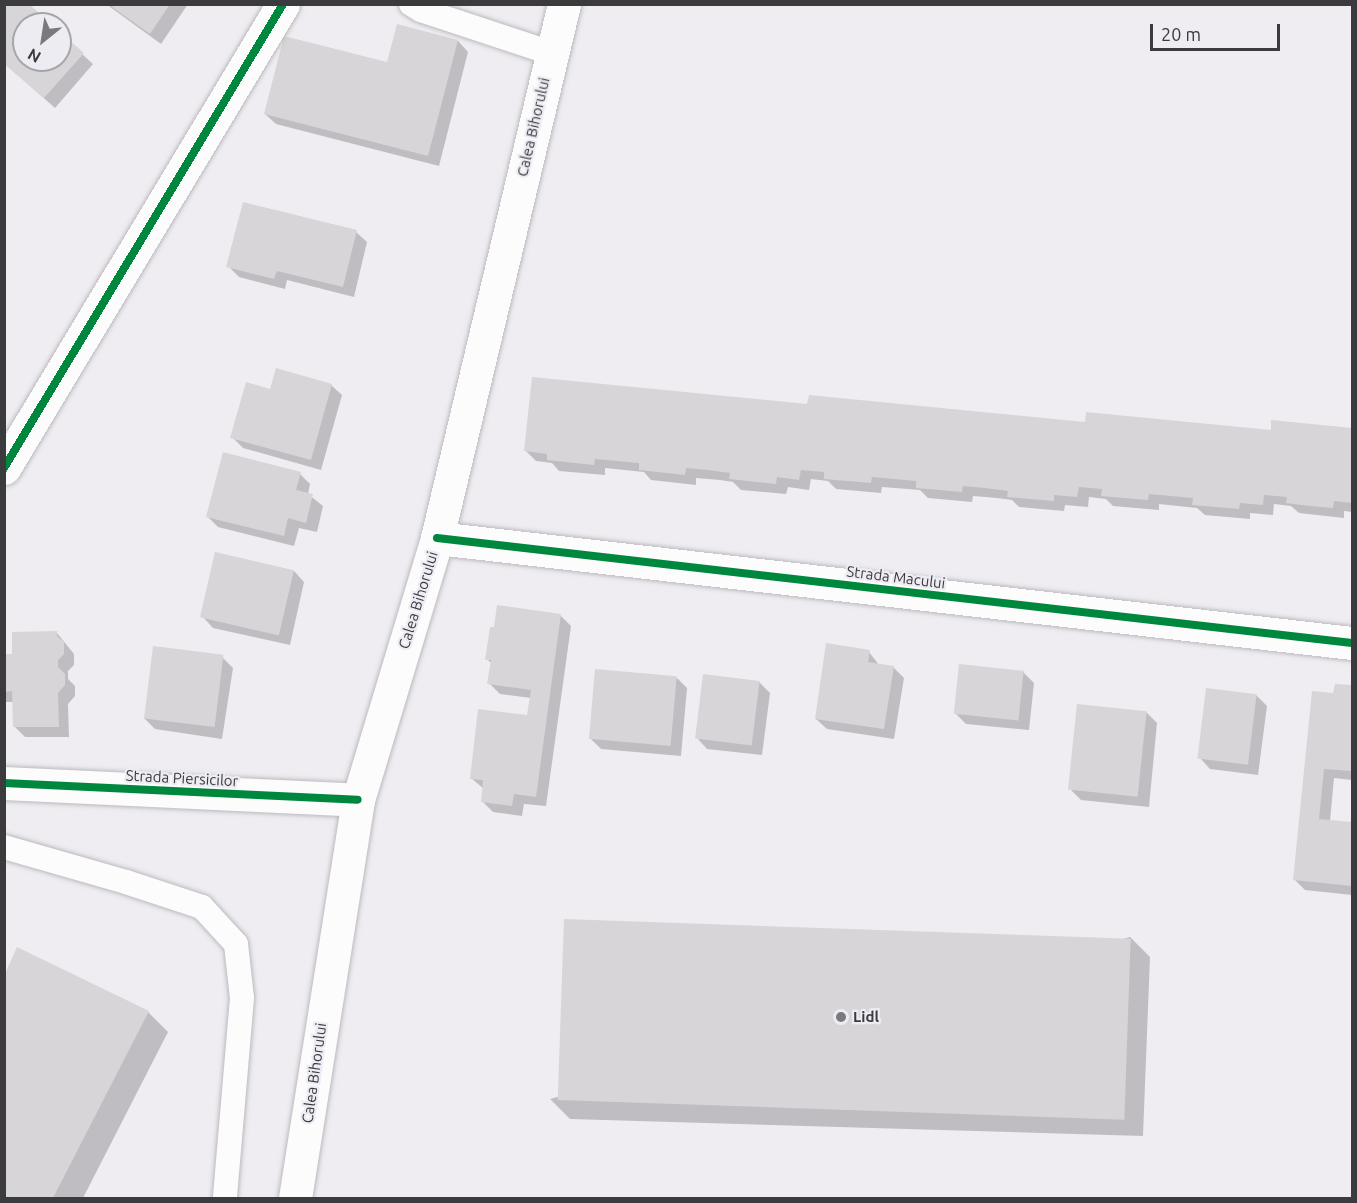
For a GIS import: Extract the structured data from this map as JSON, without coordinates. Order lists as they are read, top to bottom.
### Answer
{
  "streets": {
    "street": ["Calea Bihorului", "Strada Macului", "Strada Piersicilor"]
  },
  "crossings": [
    ["Calea Bihorului", "Strada Macului"],
    ["Calea Bihorului", "Strada Piersicilor"]
  ],
  "places": ["Lidl"],
  "scale_bar": "20 m",
  "north": "bottom left"
}
